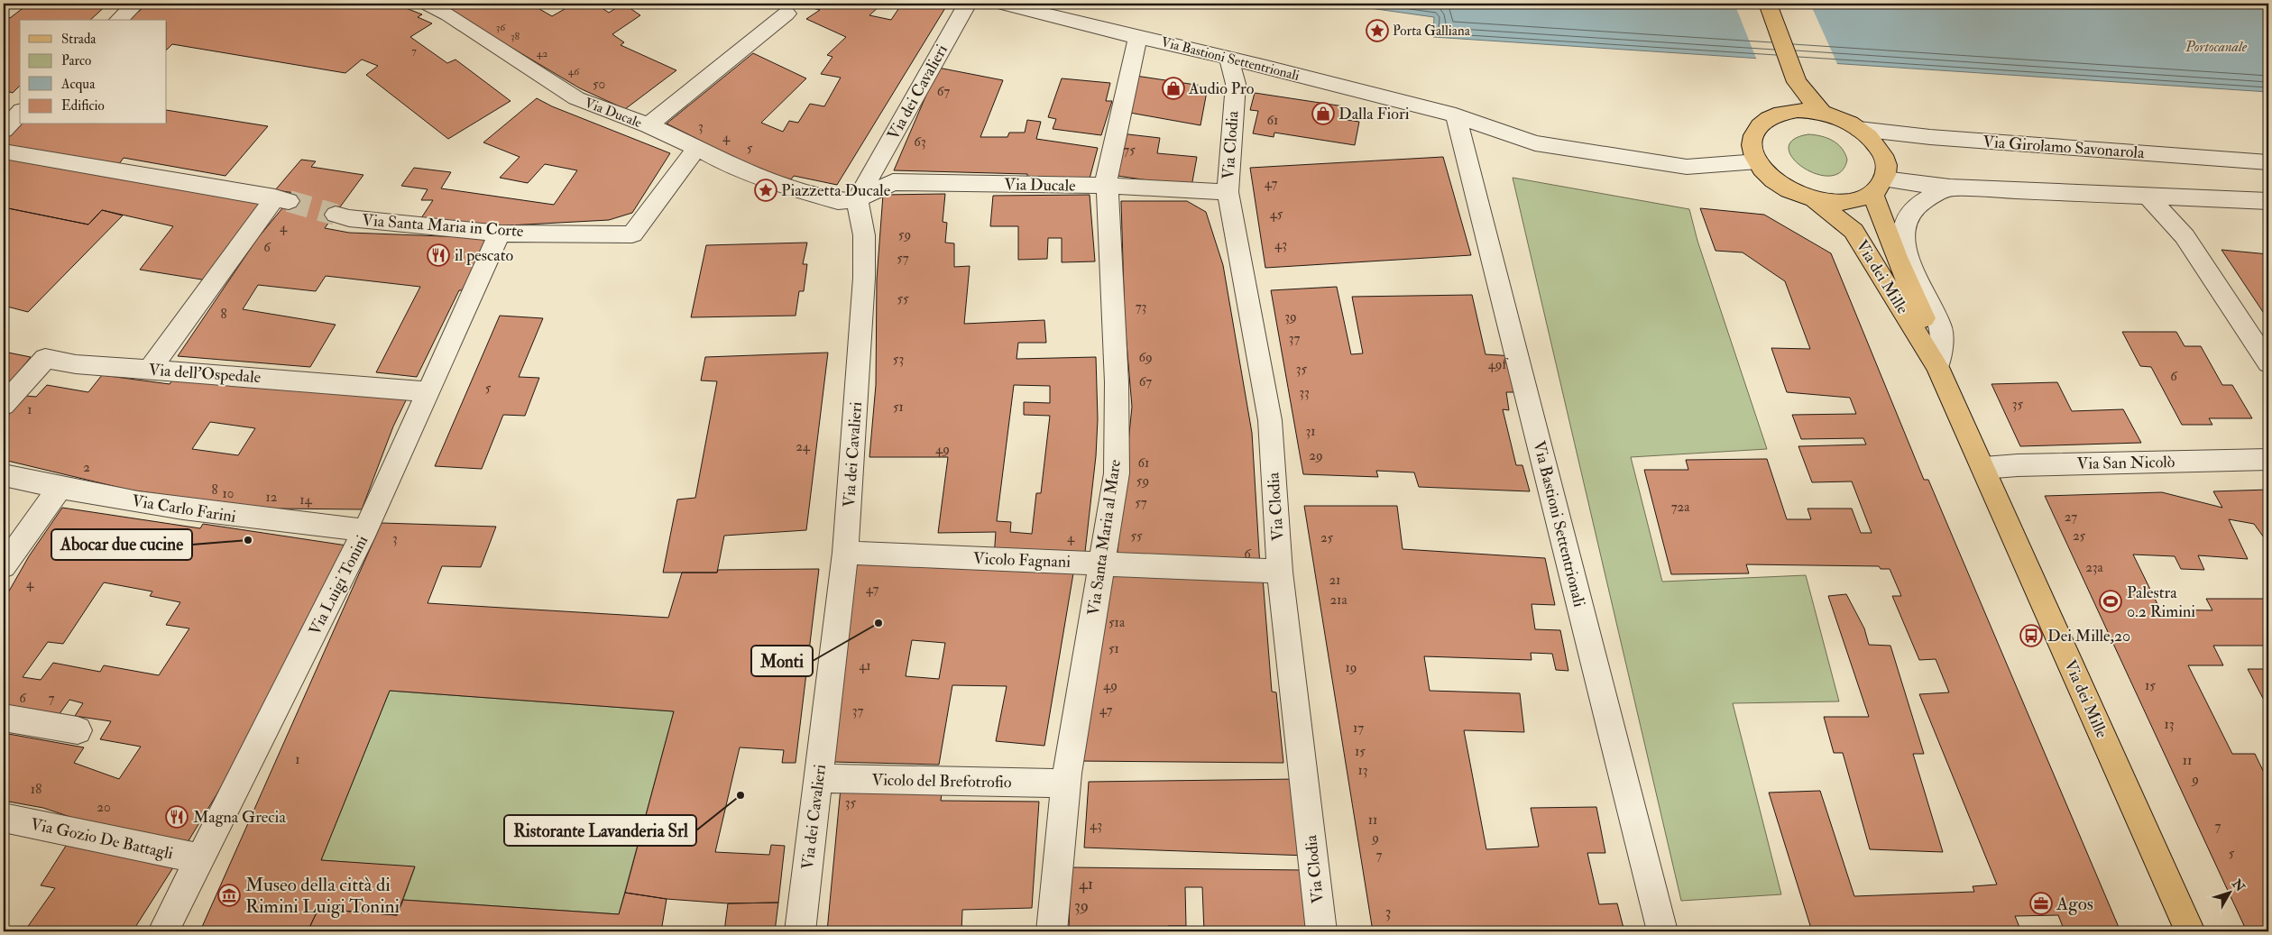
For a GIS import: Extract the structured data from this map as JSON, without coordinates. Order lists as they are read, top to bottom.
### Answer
{
  "streets": {
    "main road": ["Via dei Mille"],
    "street": [
      "Via Bastioni Settentrionali",
      "Via dei Cavalieri",
      "Via Ducale",
      "Via Clodia",
      "Via Girolamo Savonarola",
      "Via Santa Maria in Corte",
      "Via dell'Ospedale",
      "Via San Nicolò",
      "Via Carlo Farini",
      "Via Santa Maria al Mare",
      "Vicolo Fagnani",
      "Via Luigi Tonini",
      "Vicolo del Brefotrofio",
      "Via Gozio De Battagli"
    ]
  },
  "crossings": [
    ["Via Bastioni Settentrionali", "Via Clodia"],
    ["Via Bastioni Settentrionali", "Via Girolamo Savonarola"],
    ["Via Bastioni Settentrionali", "Via dei Mille"],
    ["Via Bastioni Settentrionali", "Via Santa Maria al Mare"],
    ["Via dei Cavalieri", "Via Ducale"],
    ["Via dei Cavalieri", "Vicolo Fagnani"],
    ["Via dei Cavalieri", "Vicolo del Brefotrofio"],
    ["Via Ducale", "Via Clodia"],
    ["Via Ducale", "Via Santa Maria al Mare"],
    ["Via Clodia", "Vicolo Fagnani"],
    ["Via Girolamo Savonarola", "Via dei Mille"],
    ["Via Santa Maria in Corte", "Via Luigi Tonini"],
    ["Via dei Mille", "Via San Nicolò"],
    ["Via dell'Ospedale", "Via Luigi Tonini"],
    ["Via Carlo Farini", "Via Luigi Tonini"],
    ["Via Santa Maria al Mare", "Vicolo Fagnani"],
    ["Via Santa Maria al Mare", "Vicolo del Brefotrofio"],
    ["Via Luigi Tonini", "Via Gozio De Battagli"]
  ],
  "water": ["Portocanale"],
  "places": {
    "place": ["Porta Galliana", "Piazzetta Ducale"],
    "shop": ["Audio Pro", "Dalla Fiori"],
    "restaurant": ["il pescato", "Magna Grecia"],
    "other": ["Abocar due cucine", "Monti", "Ristorante Lavanderia Srl"],
    "sports": ["Palestra 0.2 Rimini"],
    "bus stop": ["Dei Mille,20"],
    "museum": ["Museo della città di Rimini Luigi Tonini"],
    "office": ["Agos"]
  },
  "house_numbers": [
    "36",
    "38",
    "7",
    "42",
    "46",
    "50",
    "67",
    "61",
    "3",
    "4",
    "63",
    "5",
    "75",
    "47",
    "45",
    "4",
    "59",
    "43",
    "6",
    "57",
    "55",
    "73",
    "8",
    "39",
    "37",
    "69",
    "53",
    "49f",
    "35",
    "6",
    "67",
    "5",
    "33",
    "35",
    "51",
    "1",
    "31",
    "24",
    "49",
    "29",
    "61",
    "2",
    "59",
    "8",
    "10",
    "12",
    "14",
    "57",
    "72a",
    "27",
    "55",
    "25",
    "4",
    "25",
    "3",
    "6",
    "23a",
    "21",
    "4",
    "47",
    "21a",
    "51a",
    "51",
    "41",
    "19",
    "49",
    "15",
    "6",
    "7",
    "47",
    "37",
    "13",
    "17",
    "15",
    "1",
    "11",
    "13",
    "9",
    "18",
    "35",
    "20",
    "11",
    "43",
    "7",
    "9",
    "5",
    "7",
    "41",
    "39",
    "3"
  ],
  "legend": [
    "Strada",
    "Parco",
    "Acqua",
    "Edificio"
  ],
  "north": "top right"
}
